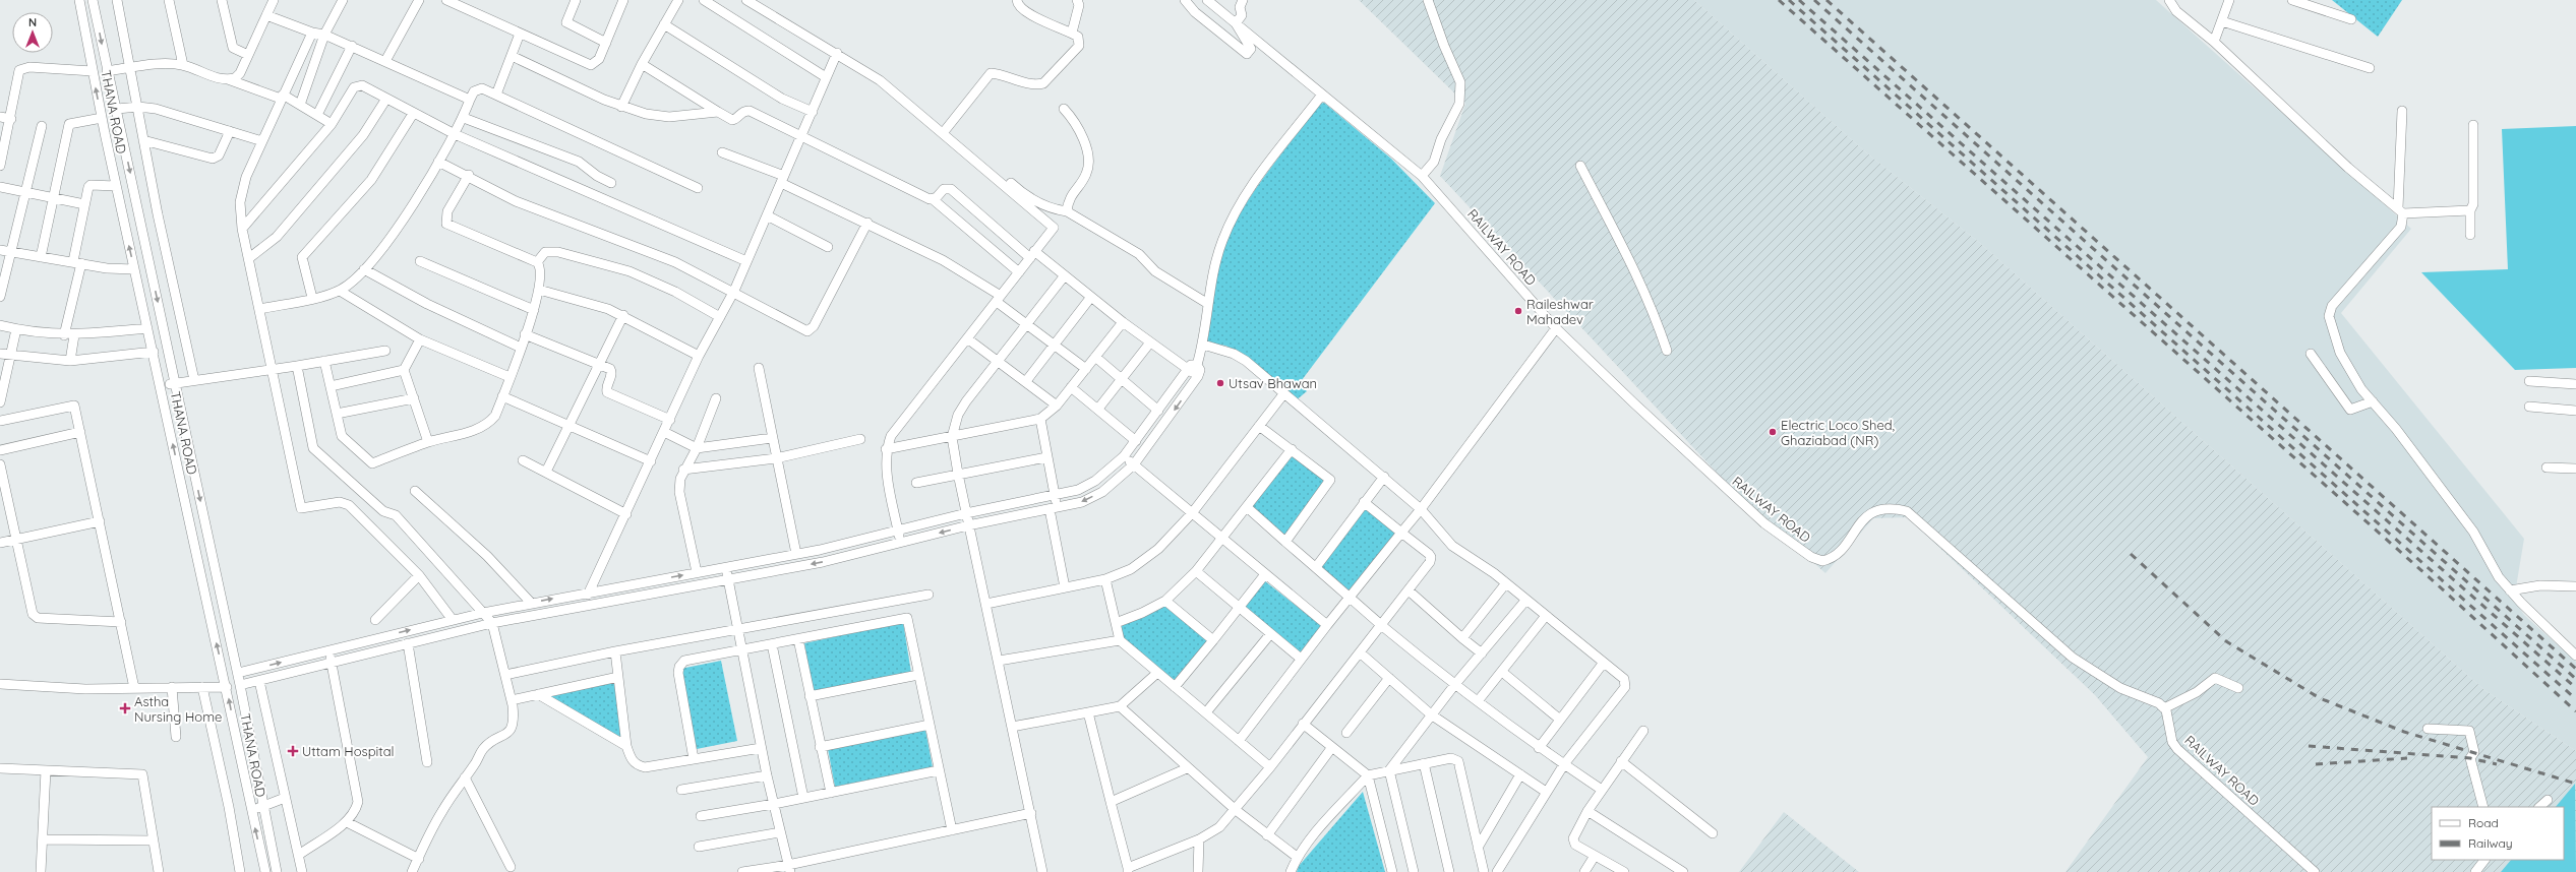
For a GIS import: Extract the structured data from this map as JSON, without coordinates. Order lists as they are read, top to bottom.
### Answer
{
  "streets": {
    "street": ["THANA ROAD", "RAILWAY ROAD"]
  },
  "places": {
    "other": ["Raileshwar Mahadev", "Utsav Bhawan", "Electric Loco Shed, Ghaziabad (NR)"],
    "health": ["Astha Nursing Home", "Uttam Hospital"]
  },
  "legend": ["Road", "Railway"],
  "north": "top"
}
